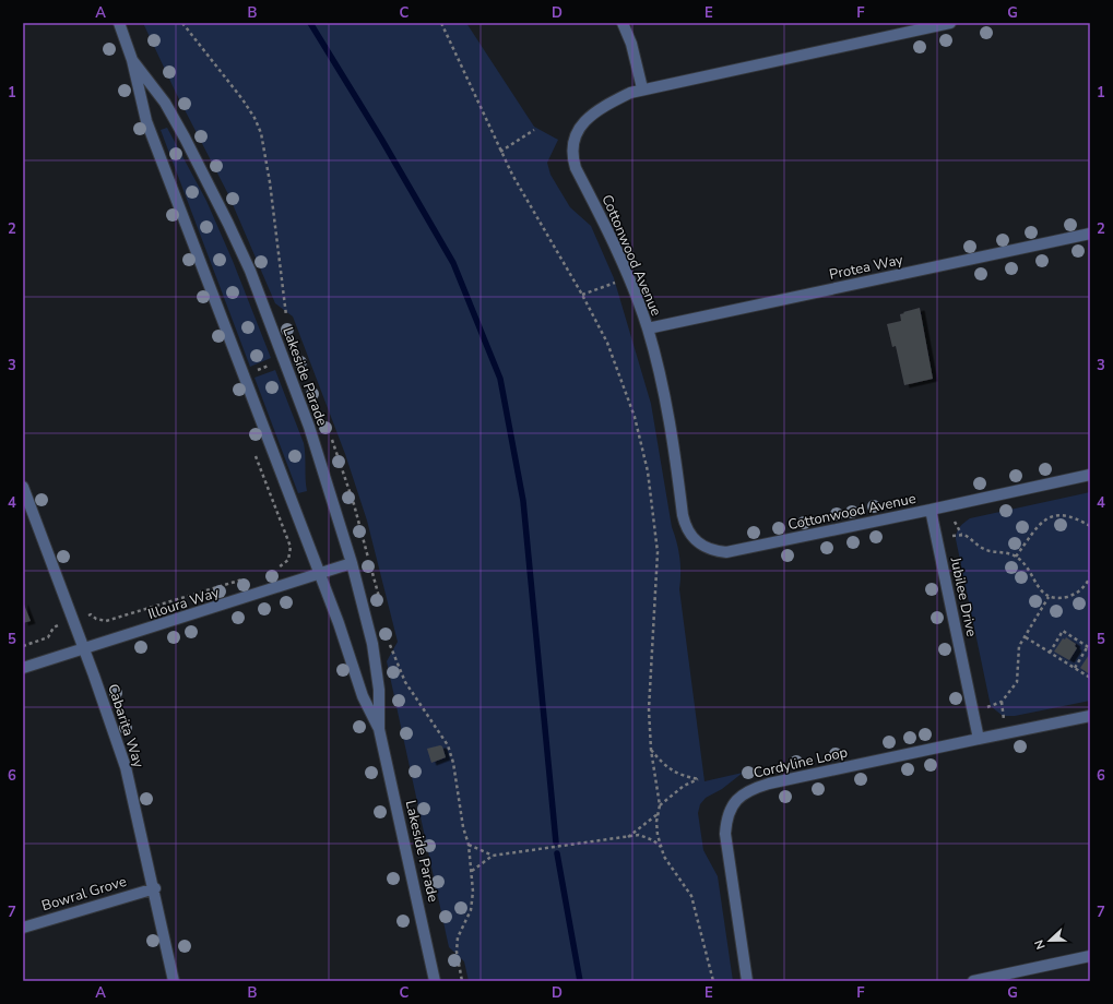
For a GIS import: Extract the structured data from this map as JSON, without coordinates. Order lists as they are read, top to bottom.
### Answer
{
  "streets": {
    "street": [
      "Cottonwood Avenue",
      "Protea Way",
      "Lakeside Parade",
      "Jubilee Drive",
      "Illoura Way",
      "Cabarita Way",
      "Cordyline Loop",
      "Bowral Grove"
    ]
  },
  "crossings": [
    ["Cottonwood Avenue", "Protea Way"],
    ["Cottonwood Avenue", "Jubilee Drive"],
    ["Lakeside Parade", "Illoura Way"],
    ["Jubilee Drive", "Cordyline Loop"],
    ["Illoura Way", "Cabarita Way"],
    ["Cabarita Way", "Bowral Grove"]
  ],
  "north": "left",
  "grid": {
    "columns": [
      "A",
      "B",
      "C",
      "D",
      "E",
      "F",
      "G"
    ],
    "rows": [
      "1",
      "2",
      "3",
      "4",
      "5",
      "6",
      "7"
    ]
  }
}
